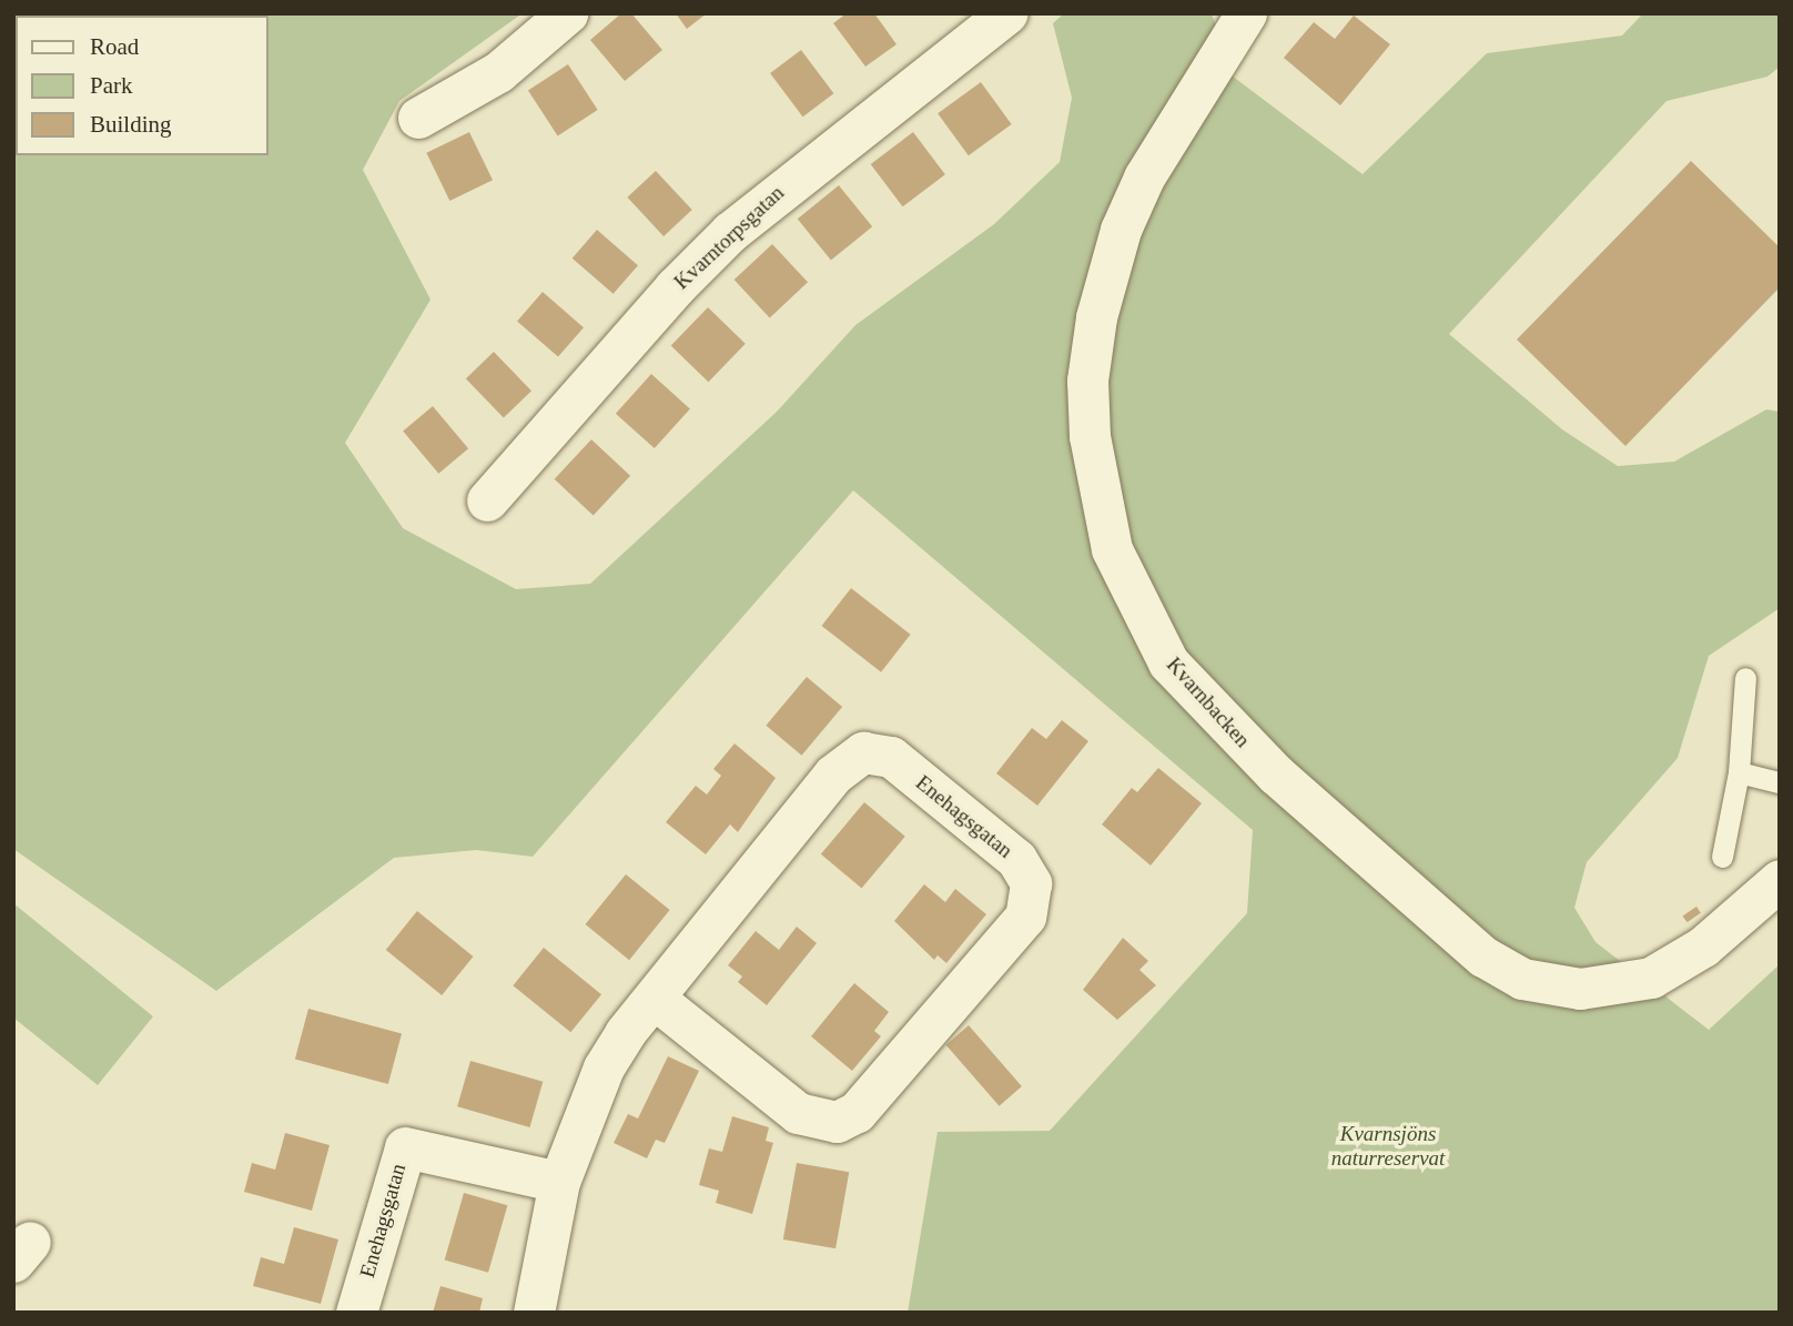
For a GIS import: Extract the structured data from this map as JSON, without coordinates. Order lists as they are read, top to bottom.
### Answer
{
  "streets": {
    "street": ["Kvarntorpsgatan", "Kvarnbacken", "Enehagsgatan"]
  },
  "parks": ["Kvarnsjöns naturreservat"],
  "legend": ["Road", "Park", "Building"]
}
